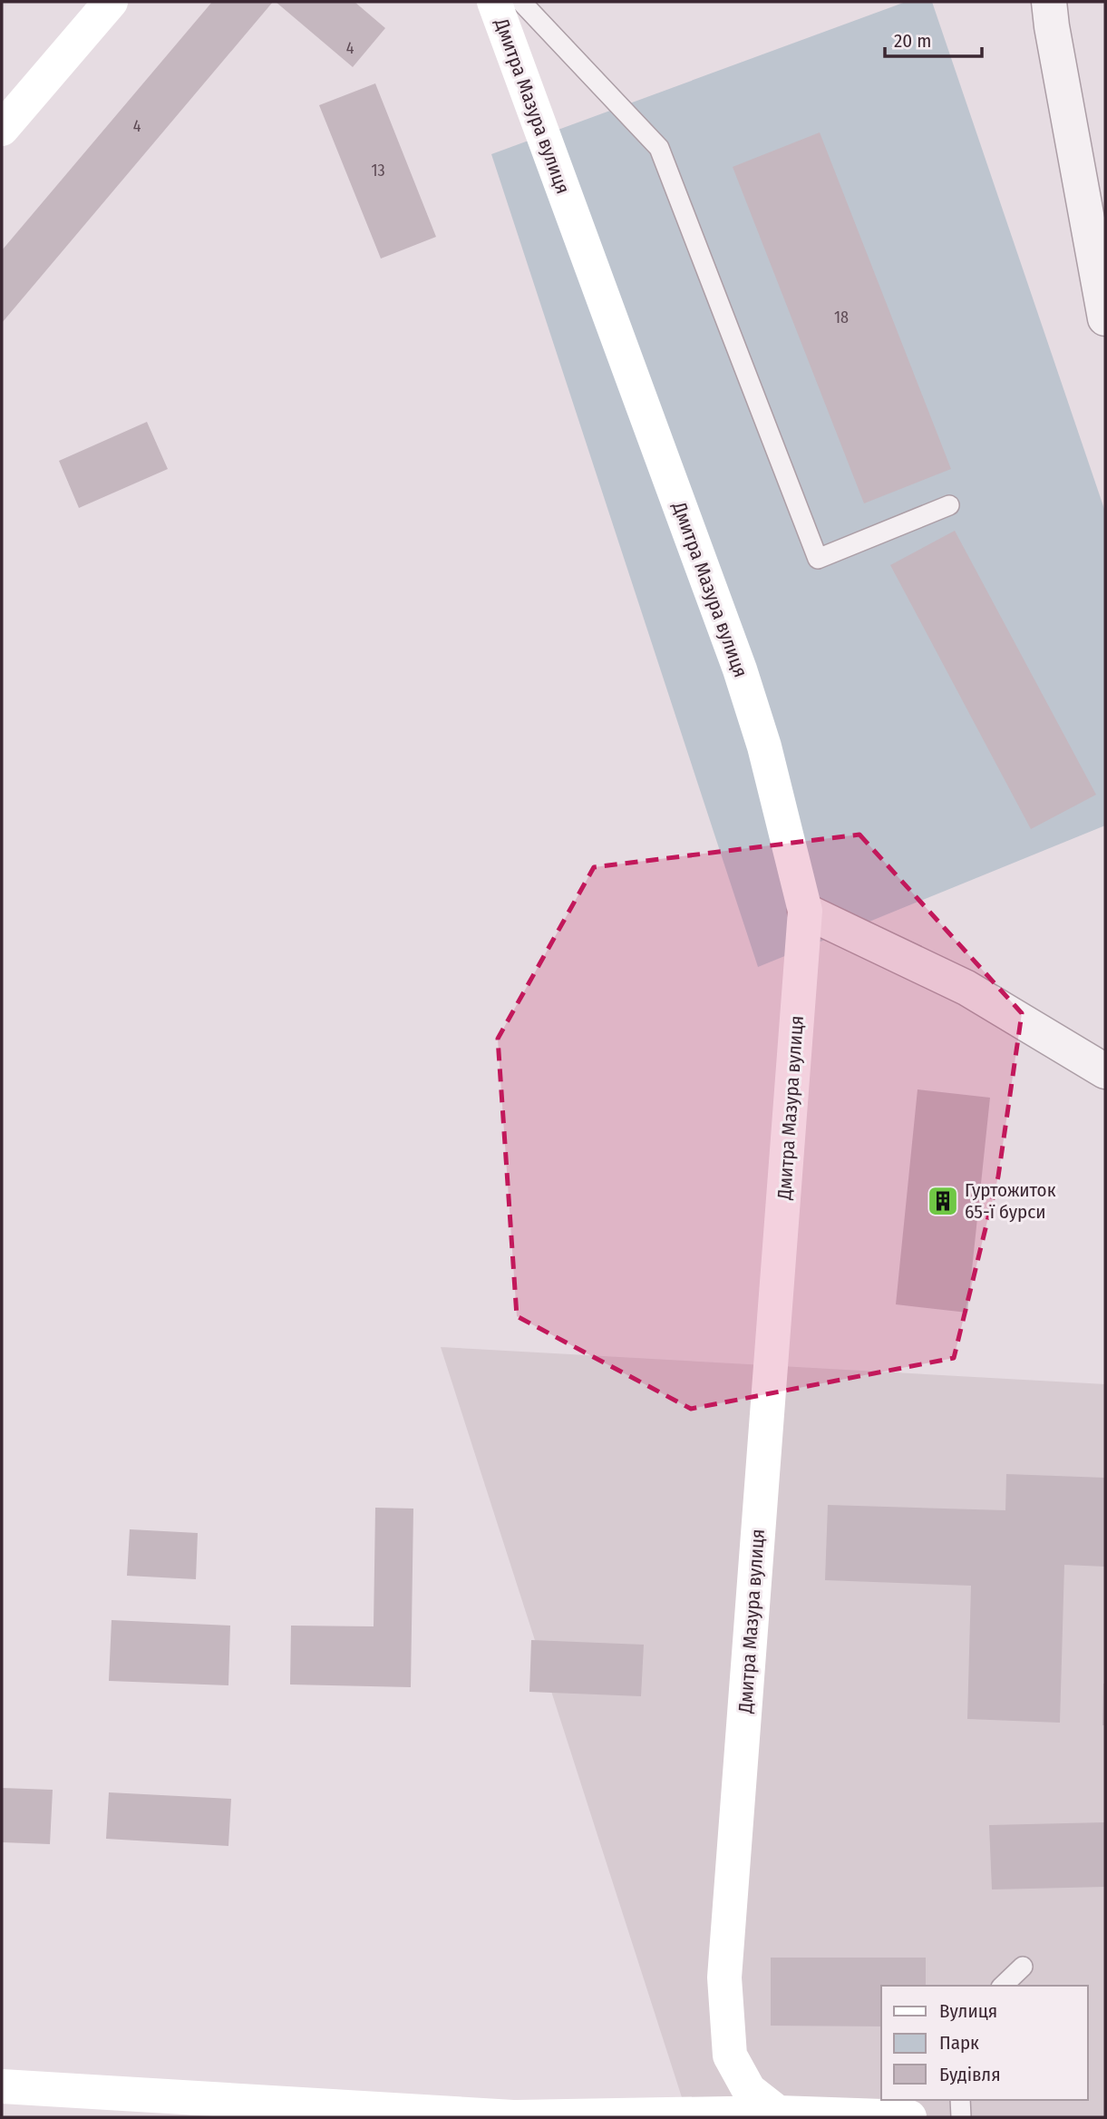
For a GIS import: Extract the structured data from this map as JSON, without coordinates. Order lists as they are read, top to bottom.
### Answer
{
  "streets": {
    "street": ["Дмитра Мазура вулиця"]
  },
  "places": {
    "building": ["Гуртожиток 65-ї бурси"]
  },
  "house_numbers": [
    "4",
    "4",
    "13",
    "18"
  ],
  "legend": ["Вулиця", "Парк", "Будівля"],
  "scale_bar": "20 m"
}
